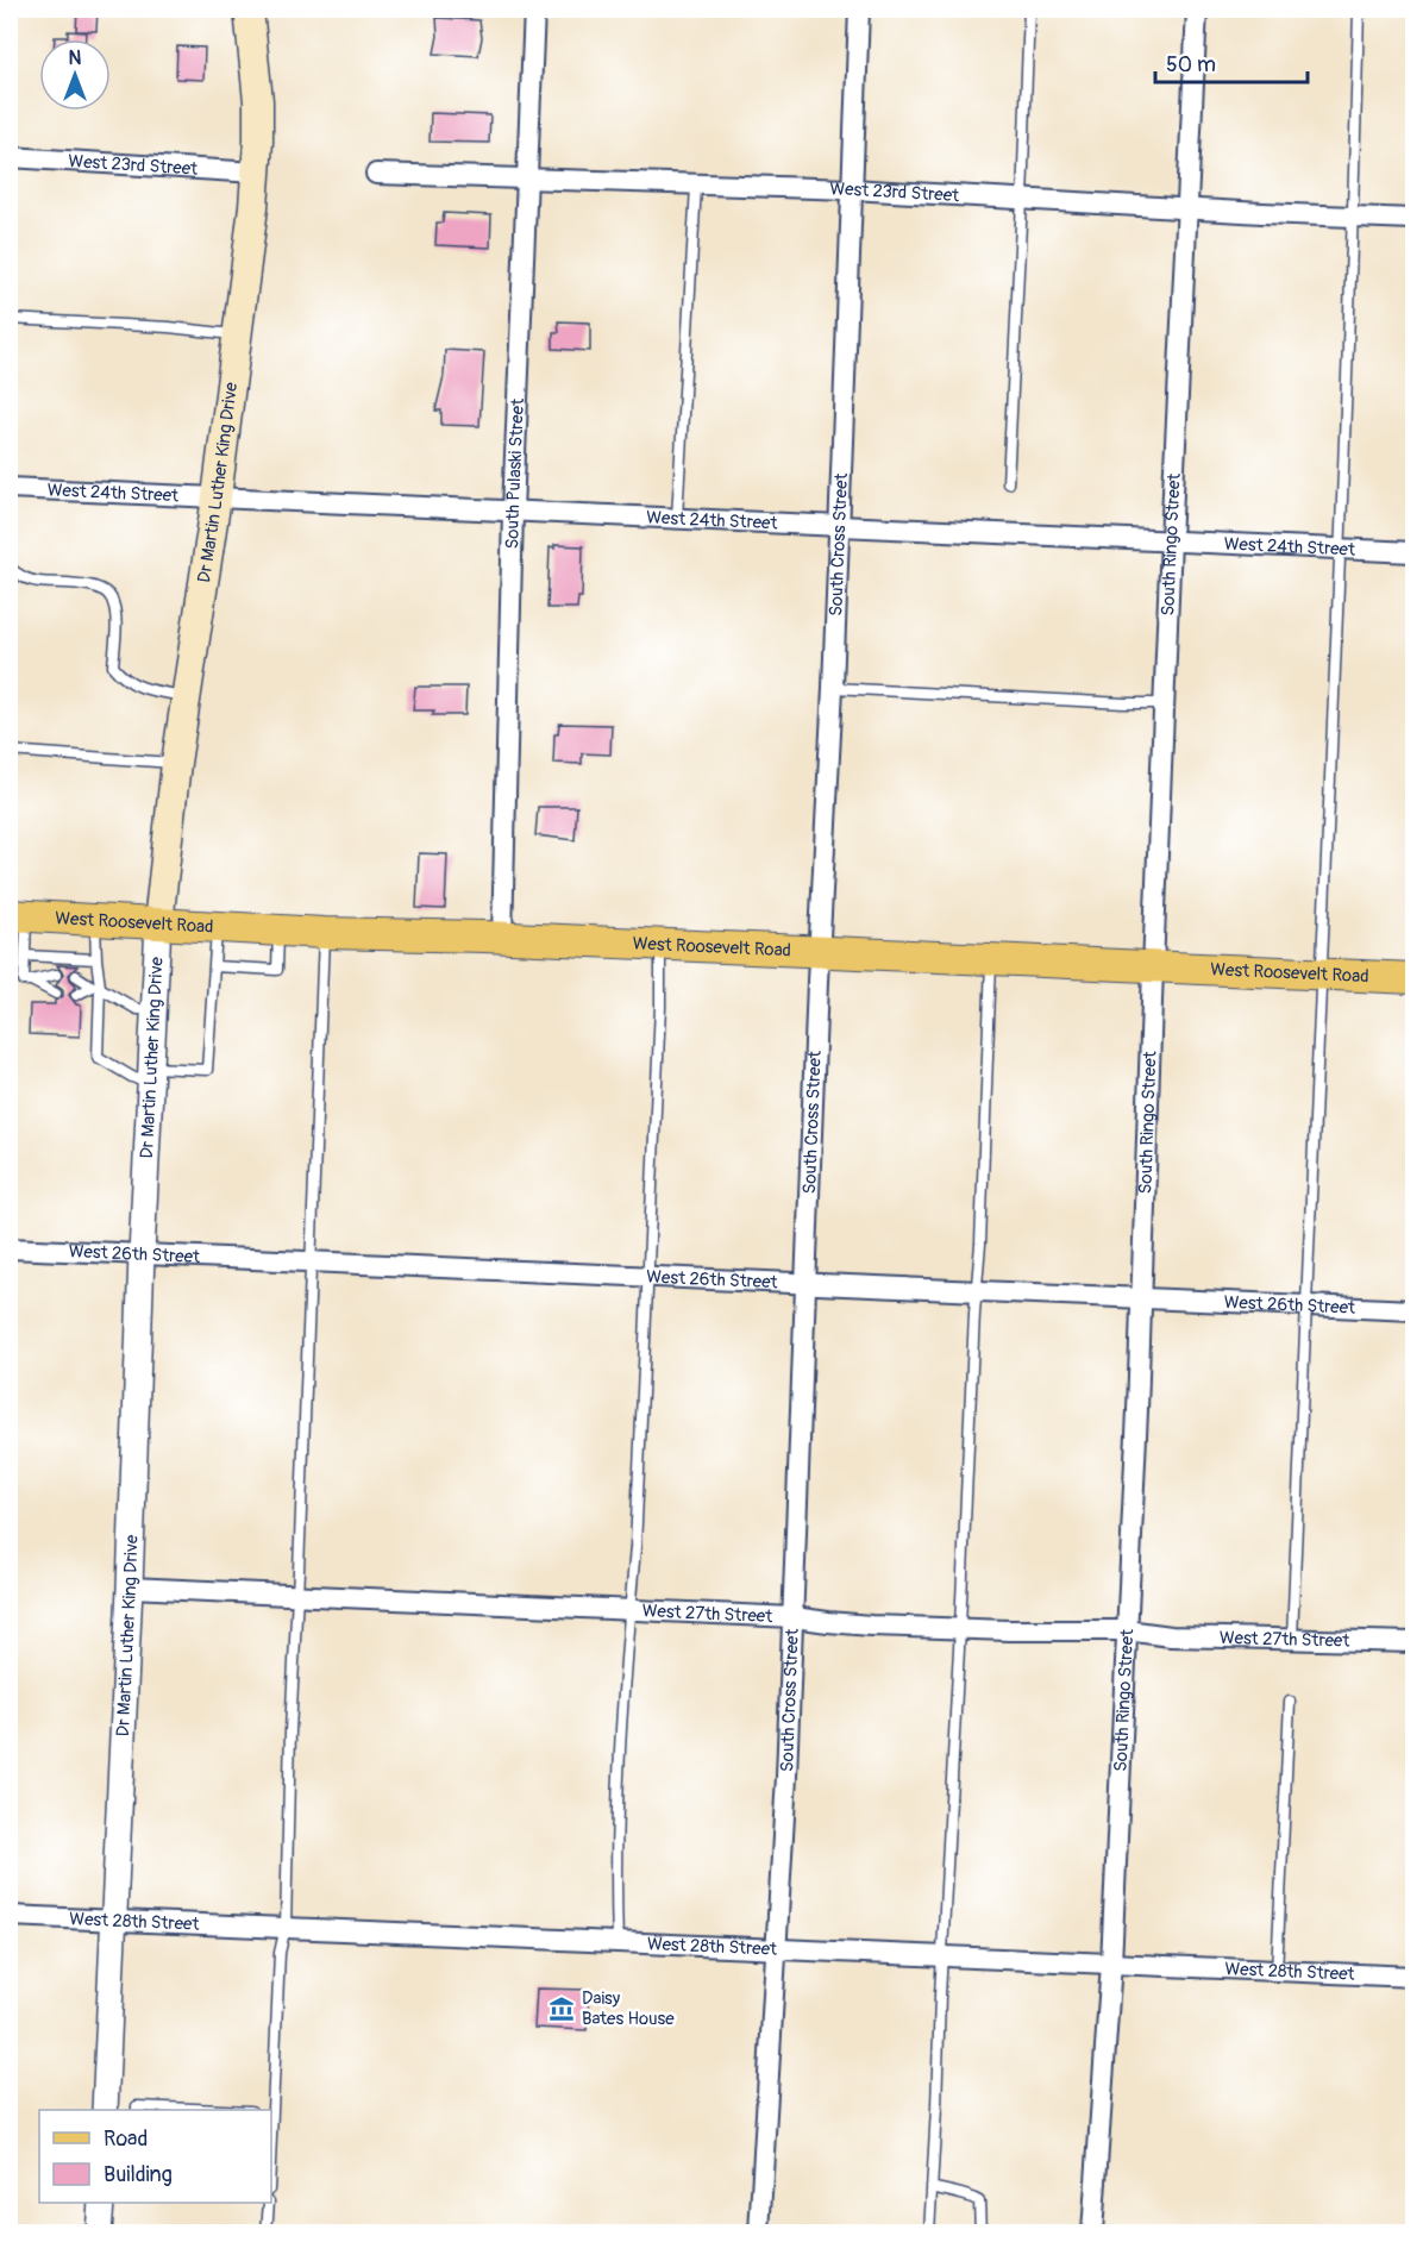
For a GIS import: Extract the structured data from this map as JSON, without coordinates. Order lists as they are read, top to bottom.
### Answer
{
  "streets": {
    "main road": ["Dr Martin Luther King Drive", "West Roosevelt Road"],
    "street": [
      "West 23rd Street",
      "South Pulaski Street",
      "West 24th Street",
      "South Cross Street",
      "South Ringo Street",
      "West 26th Street",
      "West 27th Street",
      "West 28th Street"
    ]
  },
  "crossings": [
    ["West 23rd Street", "South Pulaski Street"],
    ["West 23rd Street", "Dr Martin Luther King Drive"],
    ["West 23rd Street", "South Cross Street"],
    ["West 23rd Street", "South Ringo Street"],
    ["South Pulaski Street", "West 24th Street"],
    ["South Pulaski Street", "West Roosevelt Road"],
    ["Dr Martin Luther King Drive", "West 24th Street"],
    ["Dr Martin Luther King Drive", "West Roosevelt Road"],
    ["Dr Martin Luther King Drive", "West 26th Street"],
    ["Dr Martin Luther King Drive", "West 27th Street"],
    ["Dr Martin Luther King Drive", "West 28th Street"],
    ["West 24th Street", "South Cross Street"],
    ["West 24th Street", "South Ringo Street"],
    ["South Cross Street", "West Roosevelt Road"],
    ["South Cross Street", "West 26th Street"],
    ["South Cross Street", "West 27th Street"],
    ["South Cross Street", "West 28th Street"],
    ["South Ringo Street", "West Roosevelt Road"],
    ["South Ringo Street", "West 26th Street"],
    ["South Ringo Street", "West 27th Street"],
    ["South Ringo Street", "West 28th Street"]
  ],
  "places": {
    "museum": ["Daisy Bates House"]
  },
  "legend": ["Road", "Building"],
  "scale_bar": "50 m",
  "north": "top"
}
